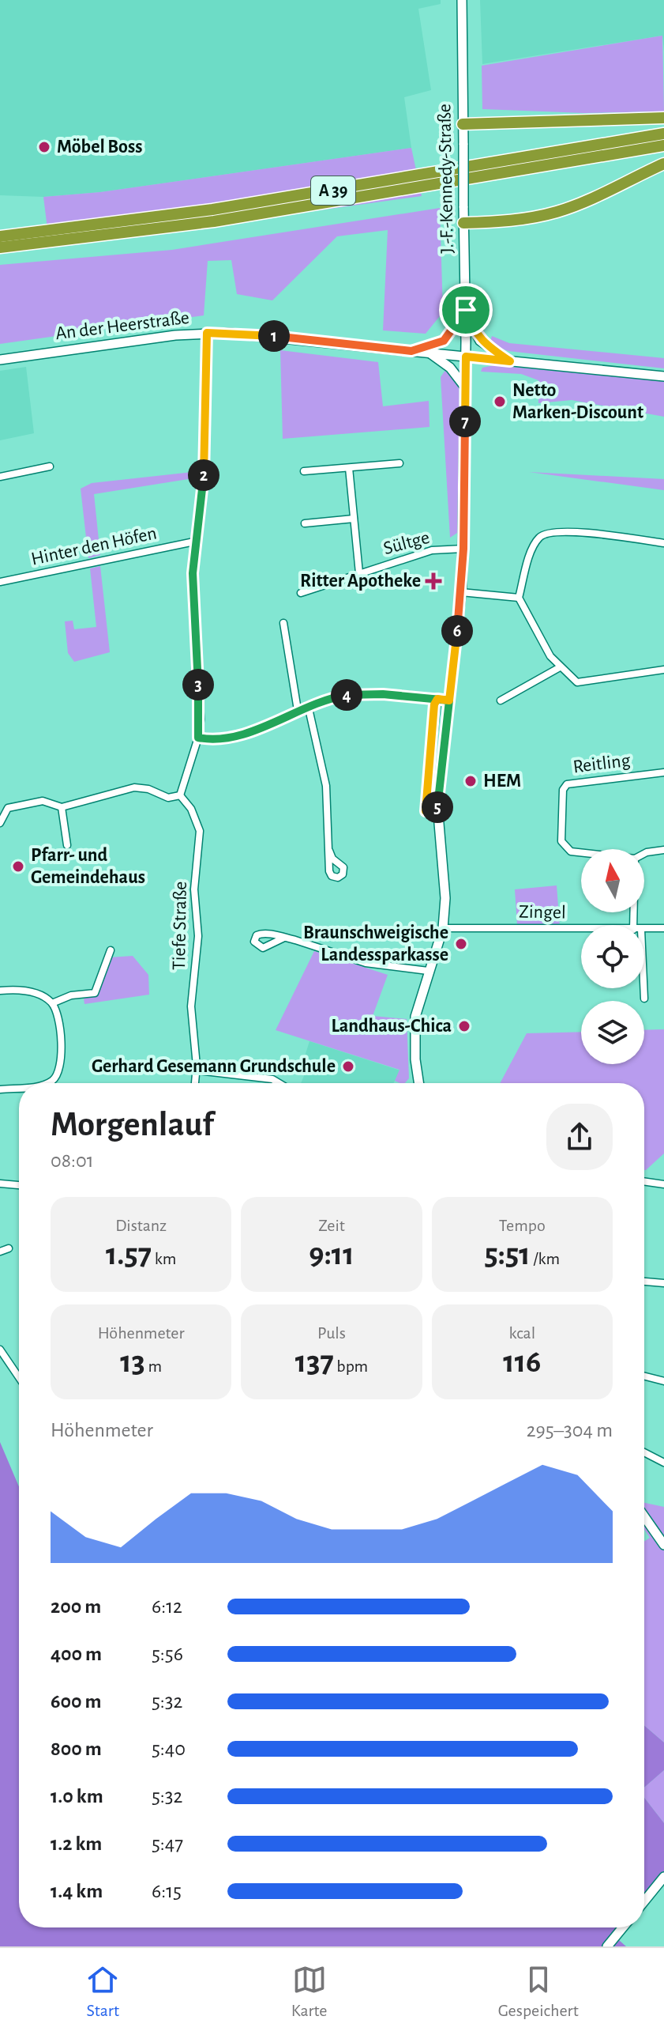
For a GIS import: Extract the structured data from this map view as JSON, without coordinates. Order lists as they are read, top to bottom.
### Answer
{
  "streets": {
    "highway": ["A 39"],
    "street": [
      "J.-F.-Kennedy-Straße",
      "An der Heerstraße",
      "Sültge",
      "Hinter den Höfen",
      "Reitling",
      "Zingel",
      "Tiefe Straße"
    ]
  },
  "crossings": [
    ["J.-F.-Kennedy-Straße", "An der Heerstraße"],
    ["J.-F.-Kennedy-Straße", "Sültge"],
    ["J.-F.-Kennedy-Straße", "Zingel"]
  ],
  "places": {
    "other": [
      "Möbel Boss",
      "Netto Marken-Discount",
      "HEM",
      "Pfarr- und Gemeindehaus",
      "Braunschweigische Landessparkasse",
      "Landhaus-Chica",
      "Gerhard Gesemann Grundschule"
    ],
    "health": ["Ritter Apotheke"]
  },
  "north": "top",
  "page": {
    "pins": [
      "1",
      "7",
      "2",
      "6",
      "3",
      "4",
      "5"
    ],
    "heading": ["Morgenlauf", "08:01"],
    "stats": [
      ["Distanz", "1.57 km"],
      ["Zeit", "9:11"],
      ["Tempo", "5:51 /km"],
      ["Höhenmeter", "13 m"],
      ["Puls", "137 bpm"],
      ["kcal", "116"]
    ],
    "chart": ["Höhenmeter", "295–304 m"],
    "list": [
      {
        "name": "200 m",
        "note": "6:12"
      },
      {
        "name": "400 m",
        "note": "5:56"
      },
      {
        "name": "600 m",
        "note": "5:32"
      },
      {
        "name": "800 m",
        "note": "5:40"
      },
      {
        "name": "1.0 km",
        "note": "5:32"
      },
      {
        "name": "1.2 km",
        "note": "5:47"
      },
      {
        "name": "1.4 km",
        "note": "6:15"
      }
    ],
    "tabs": ["Start", "Karte", "Gespeichert"]
  }
}
